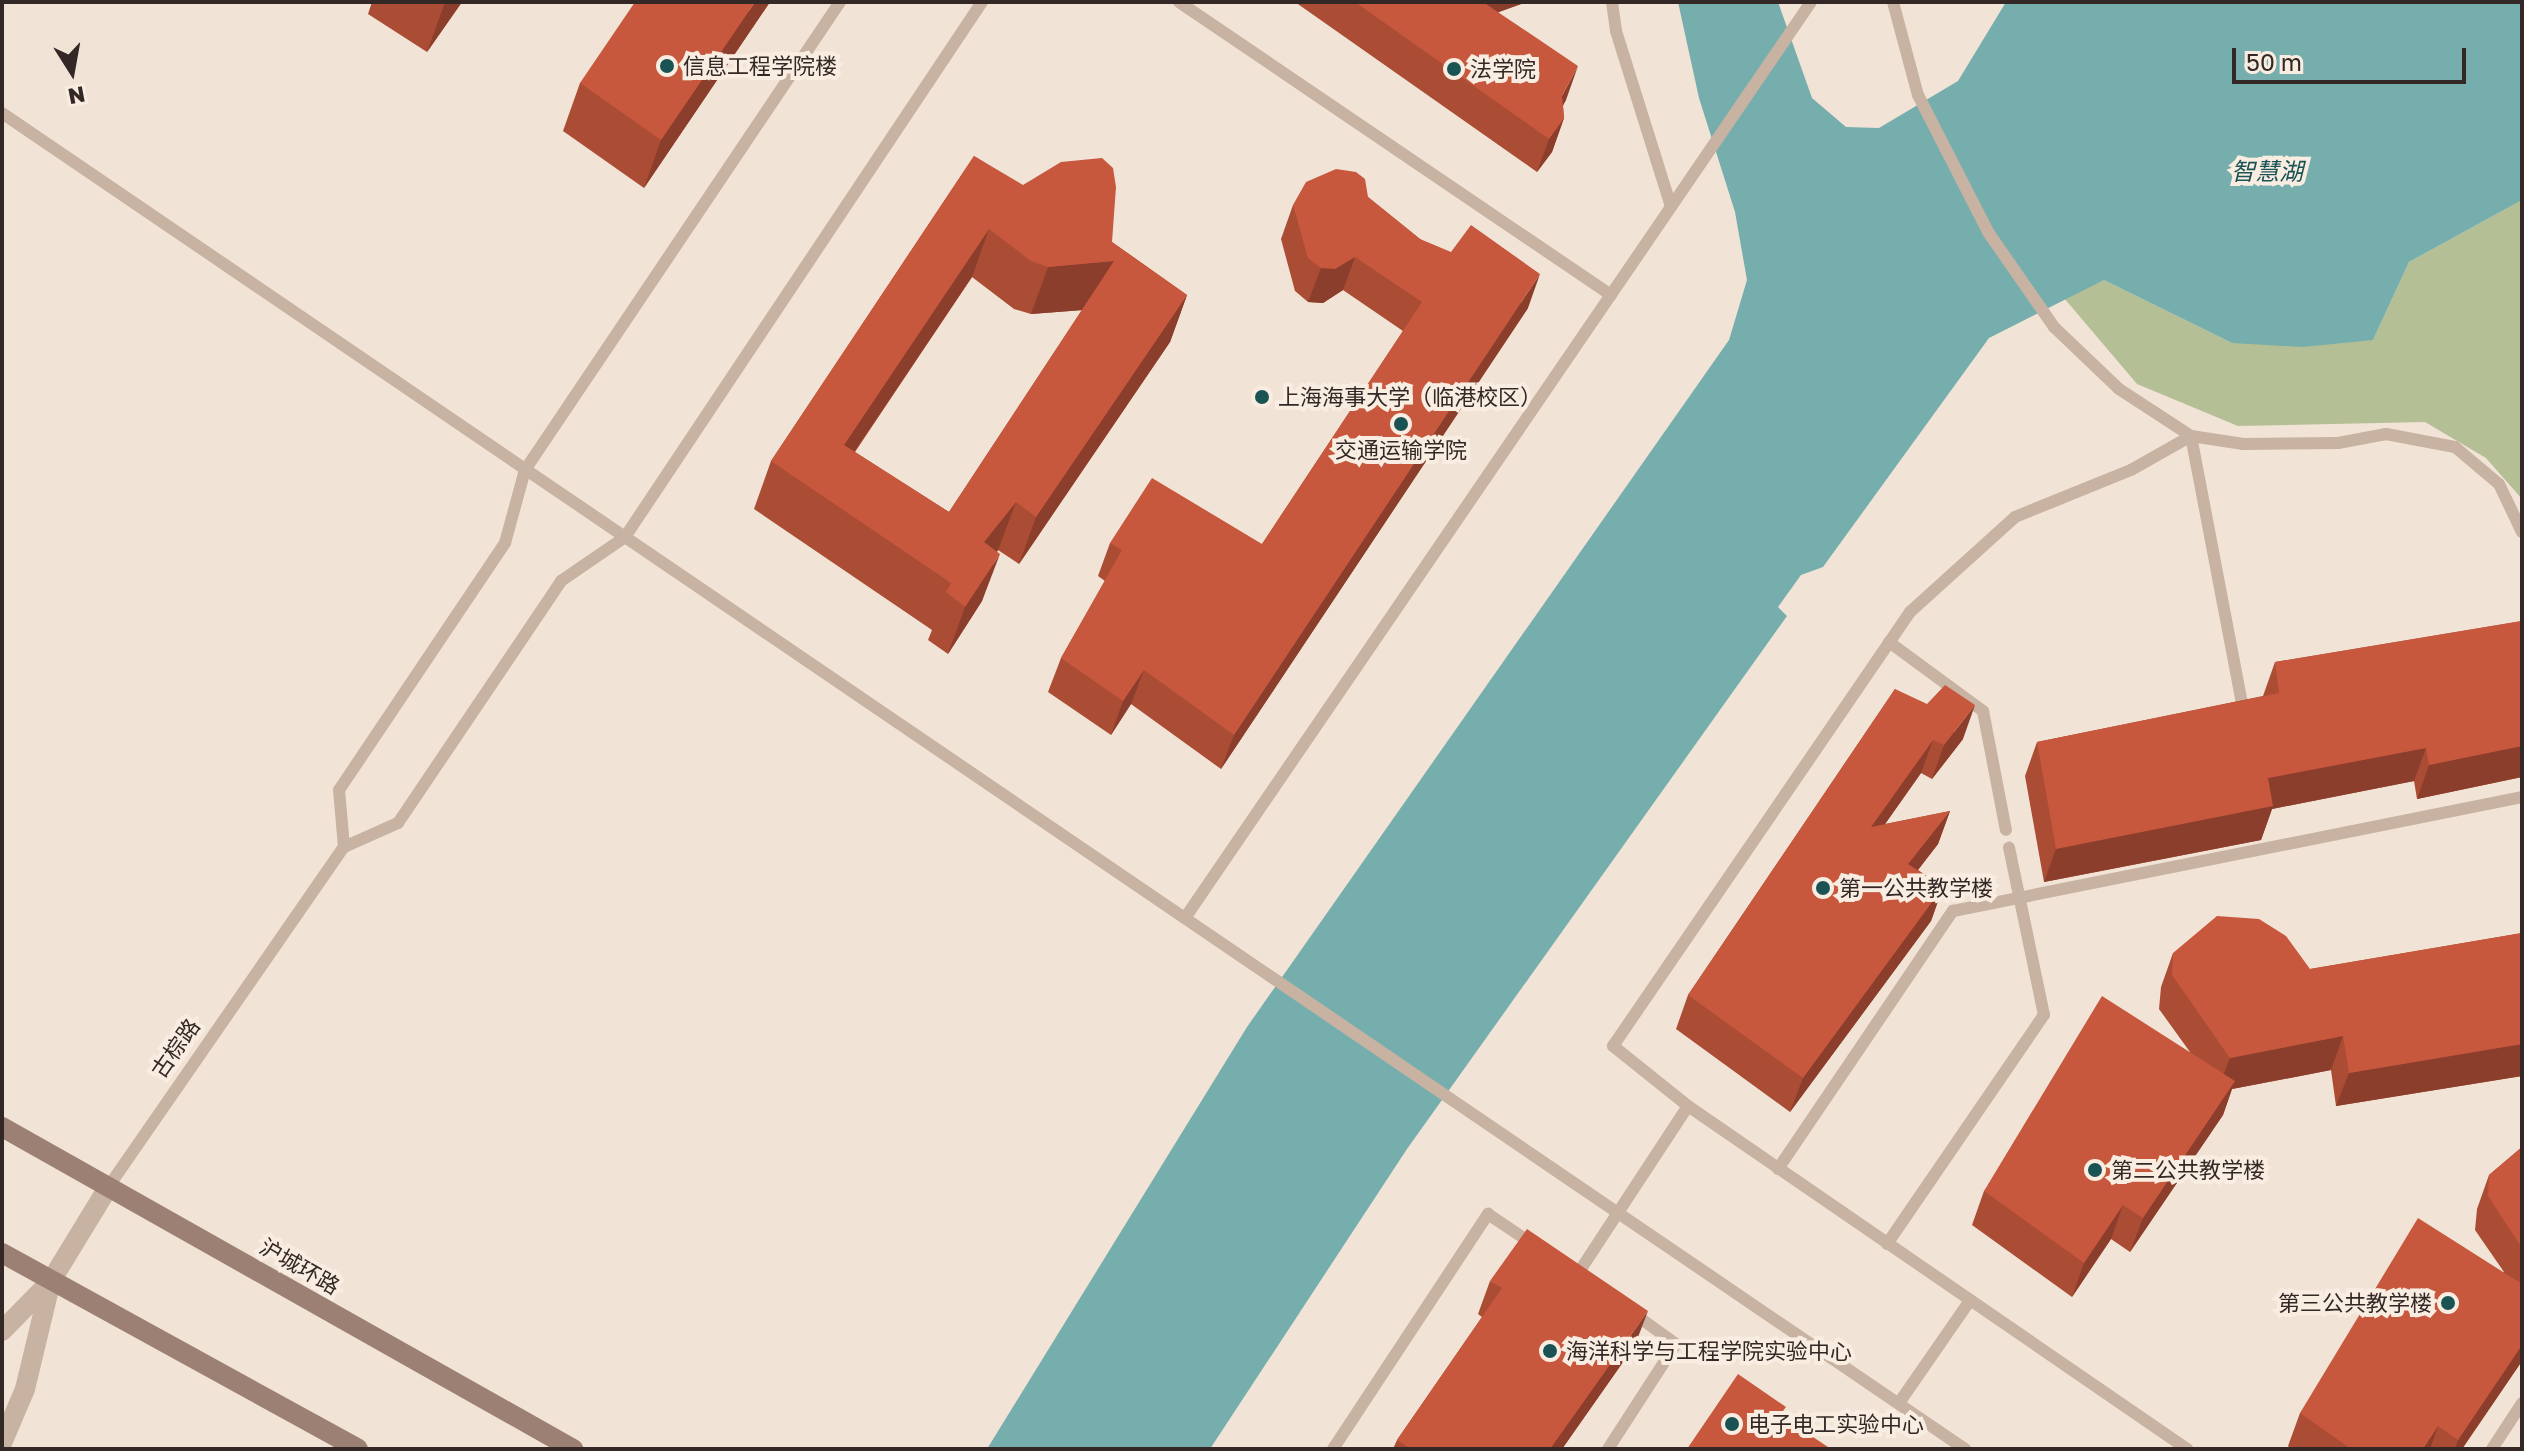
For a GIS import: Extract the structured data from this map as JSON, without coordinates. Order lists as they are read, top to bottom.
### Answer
{
  "streets": {
    "main road": ["沪城环路"],
    "street": ["古棕路"]
  },
  "crossings": [
    ["古棕路", "沪城环路"]
  ],
  "water": ["智慧湖"],
  "places": [
    "信息工程学院楼",
    "法学院",
    "上海海事大学（临港校区）",
    "交通运输学院",
    "第一公共教学楼",
    "第二公共教学楼",
    "第三公共教学楼",
    "海洋科学与工程学院实验中心",
    "电子电工实验中心"
  ],
  "scale_bar": "50 m",
  "north": "bottom"
}
